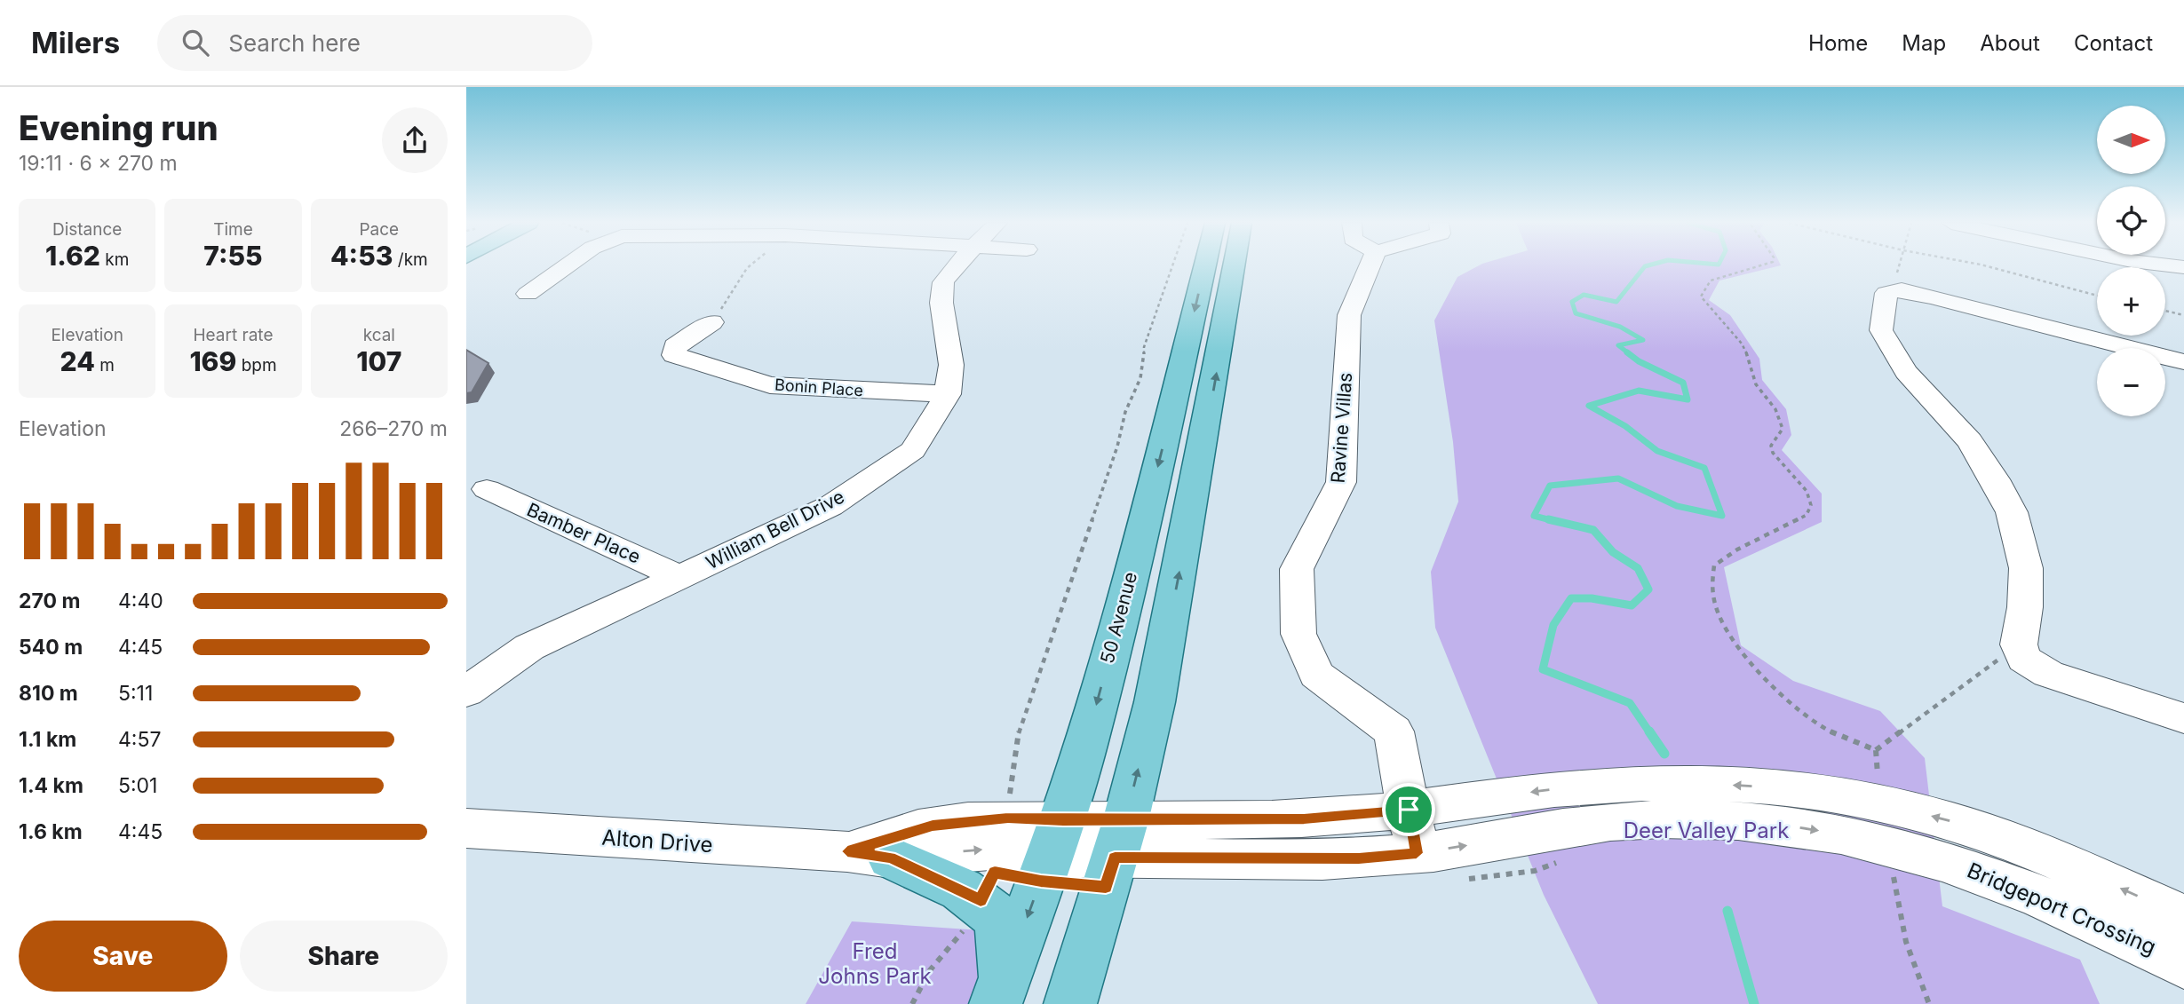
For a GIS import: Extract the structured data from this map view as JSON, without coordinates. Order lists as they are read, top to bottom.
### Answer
{
  "streets": {
    "main road": ["50 Avenue"],
    "street": [
      "Bonin Place",
      "Ravine Villas",
      "William Bell Drive",
      "Bamber Place",
      "Alton Drive",
      "Bridgeport Crossing"
    ]
  },
  "crossings": [
    ["Bonin Place", "William Bell Drive"],
    ["Ravine Villas", "Bridgeport Crossing"],
    ["William Bell Drive", "Bamber Place"],
    ["50 Avenue", "Alton Drive"],
    ["50 Avenue", "Bridgeport Crossing"],
    ["Alton Drive", "Bridgeport Crossing"]
  ],
  "parks": ["Deer Valley Park", "Fred Johns Park"],
  "north": "right",
  "page": {
    "header": "Milers",
    "search": "Search here",
    "nav": [
      "Home",
      "Map",
      "About",
      "Contact"
    ],
    "heading": ["Evening run", "19:11 · 6 × 270 m"],
    "map_buttons": ["+", "−"],
    "stats": [
      ["Distance", "1.62 km"],
      ["Time", "7:55"],
      ["Pace", "4:53 /km"],
      ["Elevation", "24 m"],
      ["Heart rate", "169 bpm"],
      ["kcal", "107"]
    ],
    "chart": ["Elevation", "266–270 m"],
    "list": [
      {
        "name": "270 m",
        "note": "4:40"
      },
      {
        "name": "540 m",
        "note": "4:45"
      },
      {
        "name": "810 m",
        "note": "5:11"
      },
      {
        "name": "1.1 km",
        "note": "4:57"
      },
      {
        "name": "1.4 km",
        "note": "5:01"
      },
      {
        "name": "1.6 km",
        "note": "4:45"
      }
    ],
    "buttons": ["Save", "Share"]
  }
}
